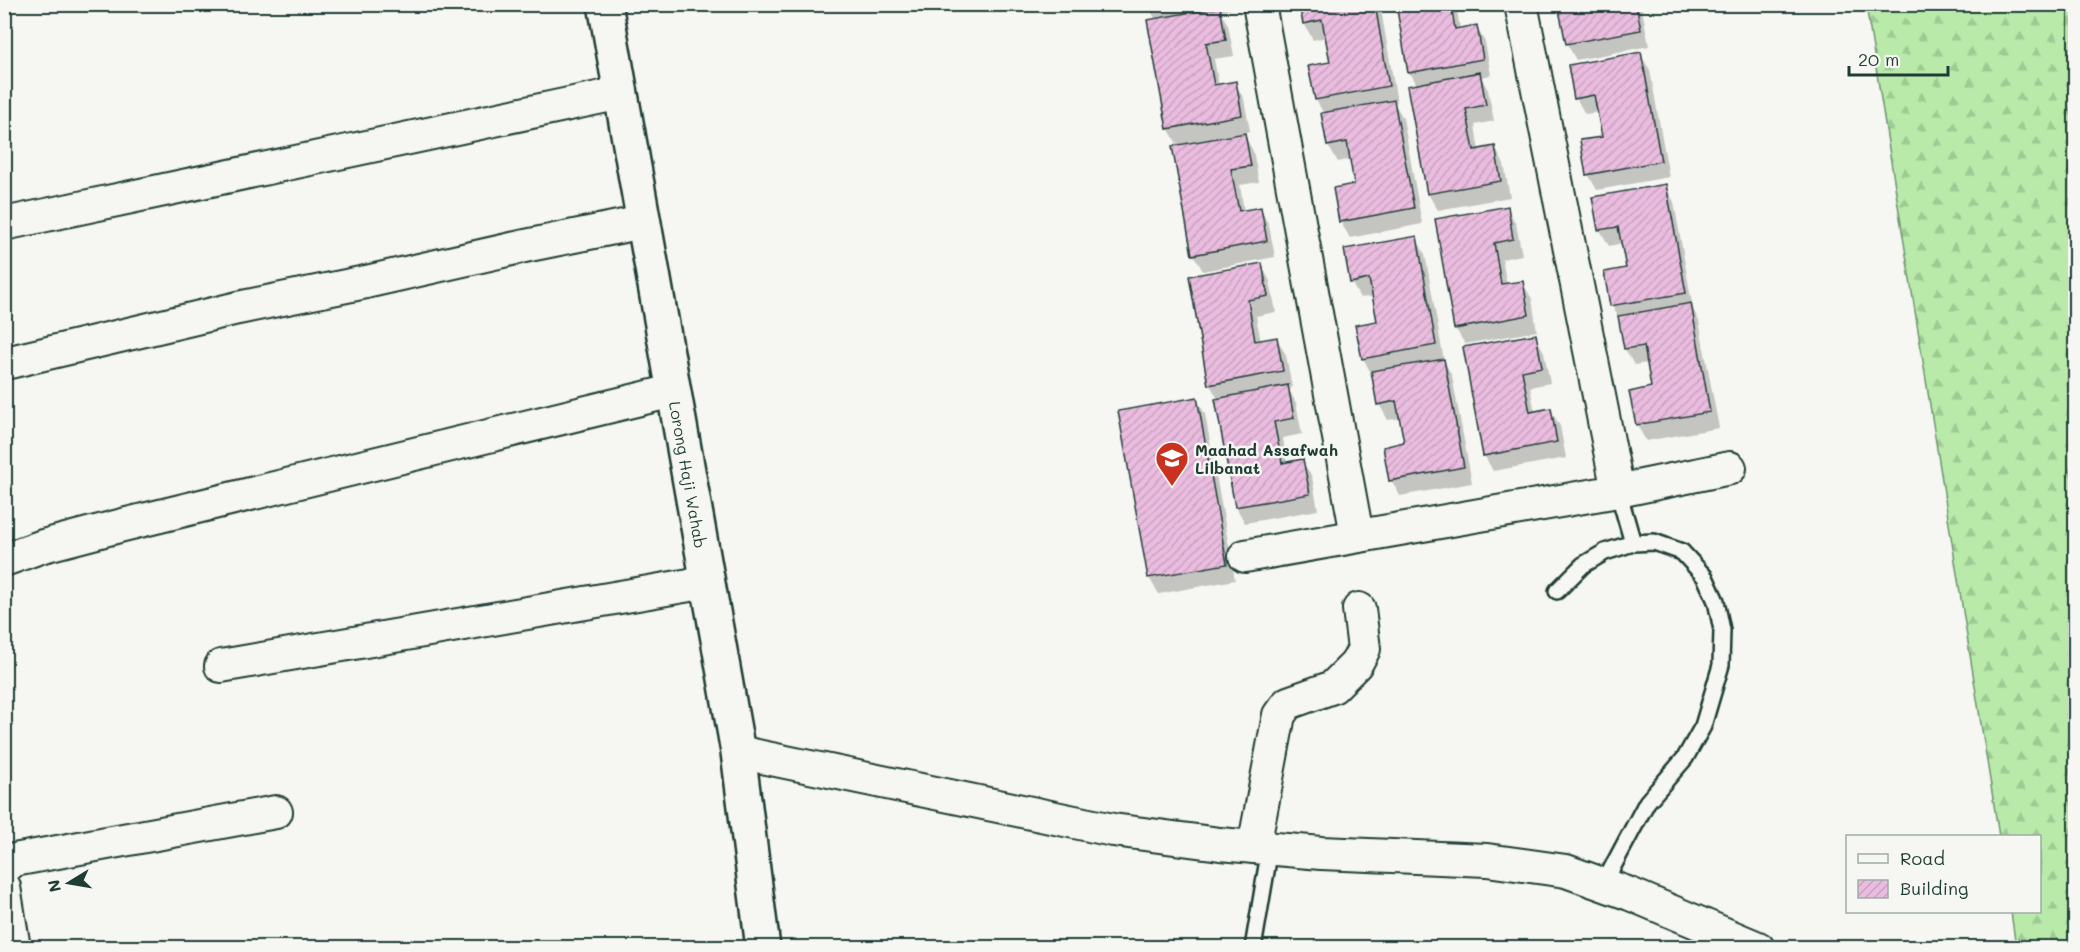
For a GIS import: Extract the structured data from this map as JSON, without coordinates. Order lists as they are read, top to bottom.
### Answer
{
  "streets": {
    "street": ["Lorong Haji Wahab"]
  },
  "places": {
    "school or university": ["Maahad Assafwah Lilbanat"]
  },
  "legend": ["Road", "Building"],
  "scale_bar": "20 m",
  "north": "left"
}
